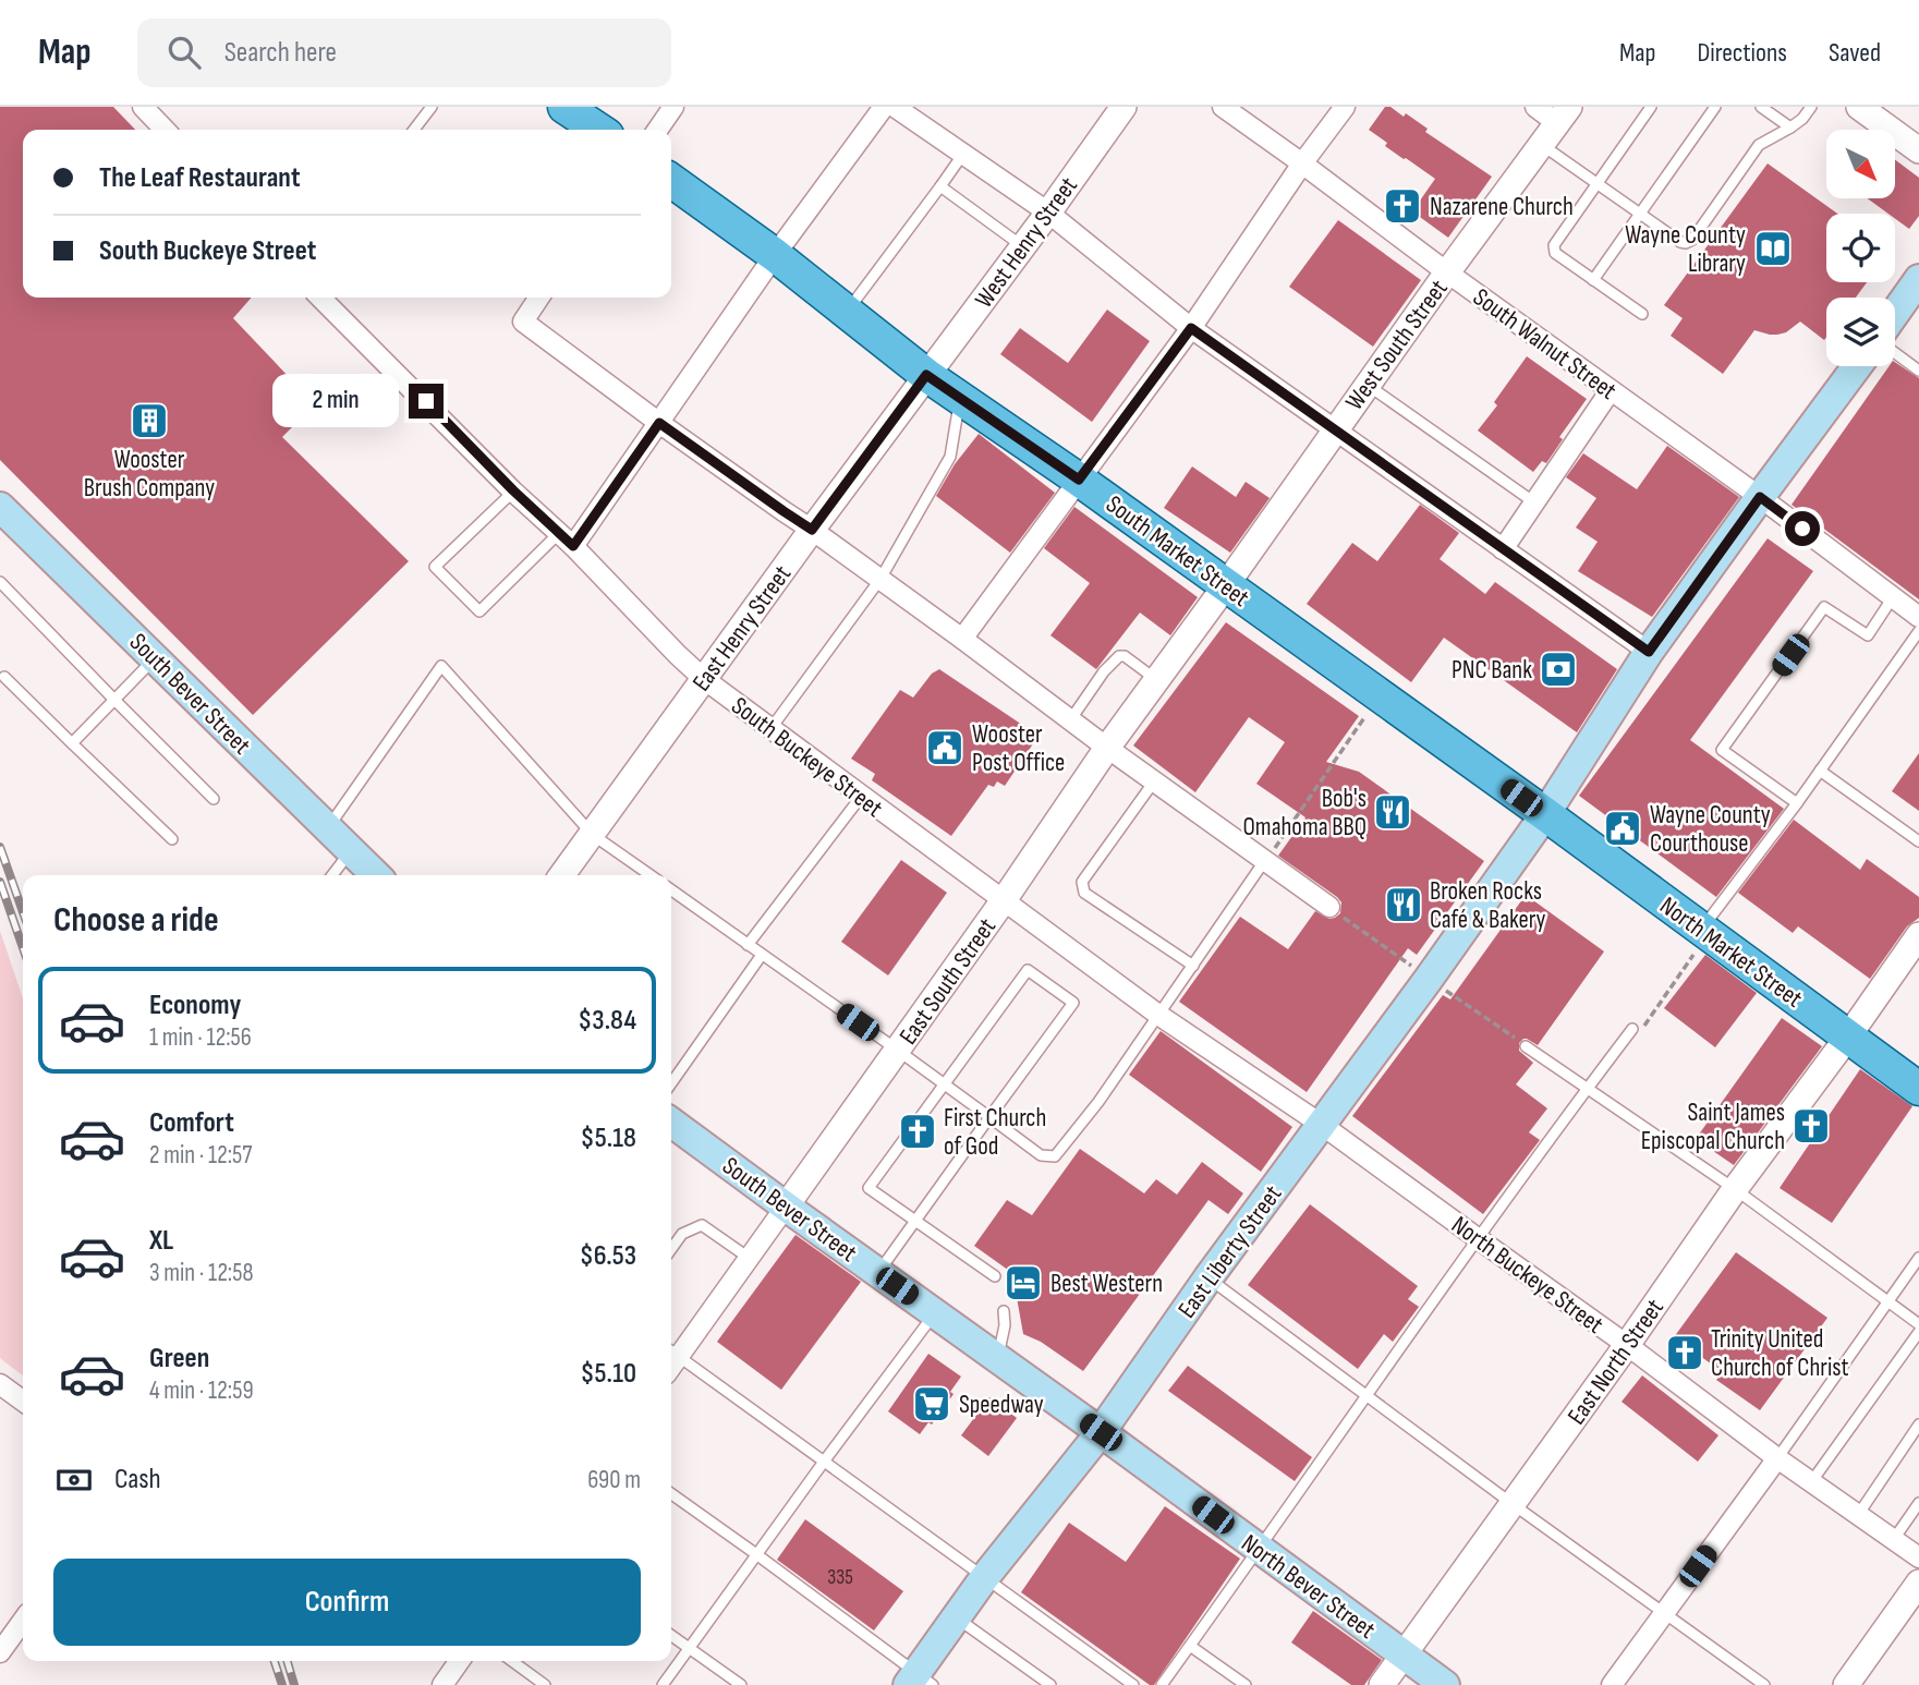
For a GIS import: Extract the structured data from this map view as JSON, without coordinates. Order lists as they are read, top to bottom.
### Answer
{
  "streets": {
    "main road": [
      "South Market Street",
      "South Bever Street",
      "North Market Street",
      "East Liberty Street",
      "North Bever Street"
    ],
    "street": [
      "West Henry Street",
      "South Walnut Street",
      "West South Street",
      "East Henry Street",
      "South Buckeye Street",
      "East South Street",
      "North Buckeye Street",
      "East North Street"
    ]
  },
  "crossings": [
    ["West Henry Street", "South Market Street"],
    ["West Henry Street", "East Henry Street"],
    ["South Walnut Street", "West South Street"],
    ["South Walnut Street", "East Liberty Street"],
    ["West South Street", "South Market Street"],
    ["West South Street", "East South Street"],
    ["South Market Street", "East Henry Street"],
    ["South Market Street", "North Market Street"],
    ["South Market Street", "East South Street"],
    ["South Market Street", "East Liberty Street"],
    ["East Henry Street", "South Buckeye Street"],
    ["South Bever Street", "East South Street"],
    ["South Bever Street", "East Liberty Street"],
    ["South Bever Street", "North Bever Street"],
    ["South Buckeye Street", "East South Street"],
    ["South Buckeye Street", "East Liberty Street"],
    ["South Buckeye Street", "North Buckeye Street"],
    ["North Market Street", "East Liberty Street"],
    ["North Market Street", "East North Street"],
    ["East Liberty Street", "North Buckeye Street"],
    ["East Liberty Street", "North Bever Street"],
    ["North Buckeye Street", "East North Street"],
    ["East North Street", "North Bever Street"]
  ],
  "places": {
    "church": [
      "Nazarene Church",
      "Saint James Episcopal Church",
      "First Church of God",
      "Trinity United Church of Christ"
    ],
    "library": ["Wayne County Library"],
    "building": ["Wooster Brush Company"],
    "bank": ["PNC Bank"],
    "public building": ["Wooster Post Office", "Wayne County Courthouse"],
    "restaurant": ["Bob's Omahoma BBQ", "Broken Rocks Café & Bakery"],
    "hotel": ["Best Western"],
    "supermarket": ["Speedway"]
  },
  "house_numbers": ["335"],
  "north": "bottom right",
  "page": {
    "header": "Map",
    "search": "Search here",
    "nav": ["Map", "Directions", "Saved"],
    "banner": ["The Leaf Restaurant", "South Buckeye Street"],
    "bubble": "2 min",
    "heading": "Choose a ride",
    "list": [
      {
        "name": "Economy",
        "note": "1 min · 12:56",
        "value": "$3.84"
      },
      {
        "name": "Comfort",
        "note": "2 min · 12:57",
        "value": "$5.18"
      },
      {
        "name": "XL",
        "note": "3 min · 12:58",
        "value": "$6.53"
      },
      {
        "name": "Green",
        "note": "4 min · 12:59",
        "value": "$5.10"
      }
    ],
    "pay": ["Cash", "690 m"],
    "buttons": "Confirm"
  }
}
